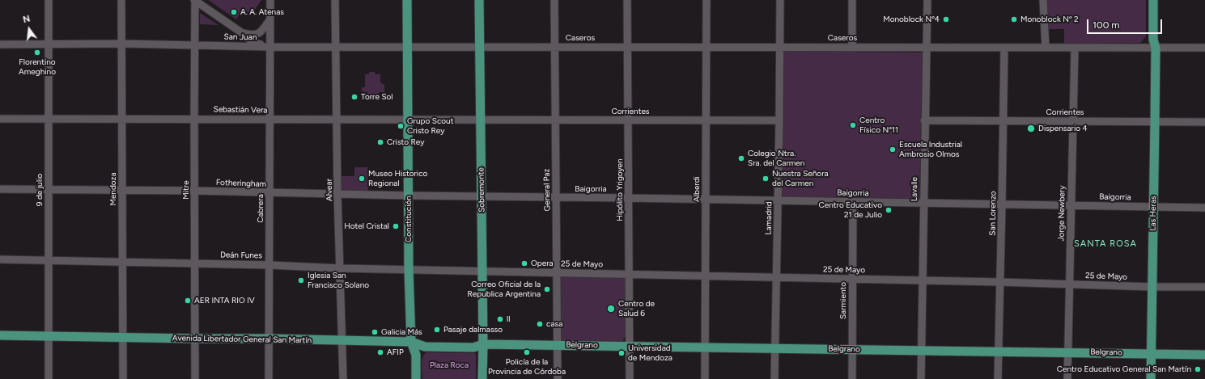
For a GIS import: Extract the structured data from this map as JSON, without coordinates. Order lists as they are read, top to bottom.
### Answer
{
  "streets": {
    "main road": [
      "Sobremonte",
      "Las Heras",
      "Constitución",
      "Avenida Libertador General San Martín",
      "Belgrano"
    ],
    "street": [
      "San Juan",
      "Caseros",
      "Sebastián Vera",
      "Corrientes",
      "Fotheringham",
      "Mendoza",
      "Baigorria",
      "Alberdi",
      "Lavalle",
      "9 de julio",
      "Mitre",
      "Alvear",
      "General Paz",
      "Hipólito Yrigoyen",
      "Cabrera",
      "San Lorenzo",
      "Jorge Newbery",
      "Lamadrid",
      "Deán Funes",
      "25 de Mayo",
      "Sarmiento"
    ]
  },
  "crossings": [
    ["San Juan", "Caseros"],
    ["San Juan", "Mendoza"],
    ["San Juan", "9 de julio"],
    ["San Juan", "Mitre"],
    ["San Juan", "Alvear"],
    ["San Juan", "Sobremonte"],
    ["San Juan", "Cabrera"],
    ["San Juan", "Constitución"],
    ["Caseros", "Alberdi"],
    ["Caseros", "Lavalle"],
    ["Caseros", "Sobremonte"],
    ["Caseros", "General Paz"],
    ["Caseros", "Hipólito Yrigoyen"],
    ["Caseros", "San Lorenzo"],
    ["Caseros", "Jorge Newbery"],
    ["Caseros", "Las Heras"],
    ["Caseros", "Lamadrid"],
    ["Sebastián Vera", "Corrientes"],
    ["Sebastián Vera", "Mendoza"],
    ["Sebastián Vera", "9 de julio"],
    ["Sebastián Vera", "Mitre"],
    ["Sebastián Vera", "Alvear"],
    ["Sebastián Vera", "Sobremonte"],
    ["Sebastián Vera", "Cabrera"],
    ["Sebastián Vera", "Constitución"],
    ["Corrientes", "Alberdi"],
    ["Corrientes", "Lavalle"],
    ["Corrientes", "Sobremonte"],
    ["Corrientes", "General Paz"],
    ["Corrientes", "Hipólito Yrigoyen"],
    ["Corrientes", "San Lorenzo"],
    ["Corrientes", "Jorge Newbery"],
    ["Corrientes", "Las Heras"],
    ["Corrientes", "Lamadrid"],
    ["Fotheringham", "Mendoza"],
    ["Fotheringham", "Baigorria"],
    ["Fotheringham", "9 de julio"],
    ["Fotheringham", "Mitre"],
    ["Fotheringham", "Alvear"],
    ["Fotheringham", "Sobremonte"],
    ["Fotheringham", "Cabrera"],
    ["Fotheringham", "Constitución"],
    ["Mendoza", "Deán Funes"],
    ["Mendoza", "Avenida Libertador General San Martín"],
    ["Baigorria", "Alberdi"],
    ["Baigorria", "Lavalle"],
    ["Baigorria", "Sobremonte"],
    ["Baigorria", "General Paz"],
    ["Baigorria", "Hipólito Yrigoyen"],
    ["Baigorria", "San Lorenzo"],
    ["Baigorria", "Jorge Newbery"],
    ["Baigorria", "Las Heras"],
    ["Baigorria", "Lamadrid"],
    ["Baigorria", "Sarmiento"],
    ["Alberdi", "25 de Mayo"],
    ["Alberdi", "Belgrano"],
    ["Lavalle", "25 de Mayo"],
    ["Lavalle", "Belgrano"],
    ["9 de julio", "Deán Funes"],
    ["9 de julio", "Avenida Libertador General San Martín"],
    ["Mitre", "Deán Funes"],
    ["Mitre", "Avenida Libertador General San Martín"],
    ["Alvear", "Deán Funes"],
    ["Alvear", "Avenida Libertador General San Martín"],
    ["Sobremonte", "Deán Funes"],
    ["Sobremonte", "25 de Mayo"],
    ["Sobremonte", "Avenida Libertador General San Martín"],
    ["Sobremonte", "Belgrano"],
    ["General Paz", "25 de Mayo"],
    ["General Paz", "Belgrano"],
    ["Hipólito Yrigoyen", "25 de Mayo"],
    ["Hipólito Yrigoyen", "Belgrano"],
    ["Cabrera", "Deán Funes"],
    ["Cabrera", "Avenida Libertador General San Martín"],
    ["San Lorenzo", "25 de Mayo"],
    ["San Lorenzo", "Belgrano"],
    ["Jorge Newbery", "25 de Mayo"],
    ["Jorge Newbery", "Belgrano"],
    ["Las Heras", "25 de Mayo"],
    ["Las Heras", "Belgrano"],
    ["Lamadrid", "25 de Mayo"],
    ["Lamadrid", "Belgrano"],
    ["Constitución", "Deán Funes"],
    ["Constitución", "Avenida Libertador General San Martín"],
    ["Deán Funes", "25 de Mayo"],
    ["25 de Mayo", "Sarmiento"],
    ["Sarmiento", "Belgrano"],
    ["Avenida Libertador General San Martín", "Belgrano"]
  ],
  "districts": ["SANTA ROSA"],
  "parks": ["Plaza Roca"],
  "places": [
    "A. A. Atenas",
    "Monoblock Nº4",
    "Monoblock Nº 2",
    "Florentino Ameghino",
    "Torre Sol",
    "Centro Físico Nº11",
    "Grupo Scout Cristo Rey",
    "Dispensario 4",
    "Cristo Rey",
    "Escuela Industrial Ambrosio Olmos",
    "Colegio Ntra. Sra. del Carmen",
    "Museo Historico Regional",
    "Nuestra Señora del Carmen",
    "Centro Educativo 21 de Julio",
    "Hotel Cristal",
    "Opera",
    "Iglesia San Francisco Solano",
    "Correo Oficial de la Republica Argentina",
    "AER INTA RIO IV",
    "Centro de Salud 6",
    "ll",
    "casa",
    "Pasaje dalmasso",
    "Galicia Más",
    "AFIP",
    "Policía de la Provincia de Córdoba",
    "Universidad de Mendoza",
    "Centro Educativo General San Martín"
  ],
  "scale_bar": "100 m",
  "north": "top"
}
